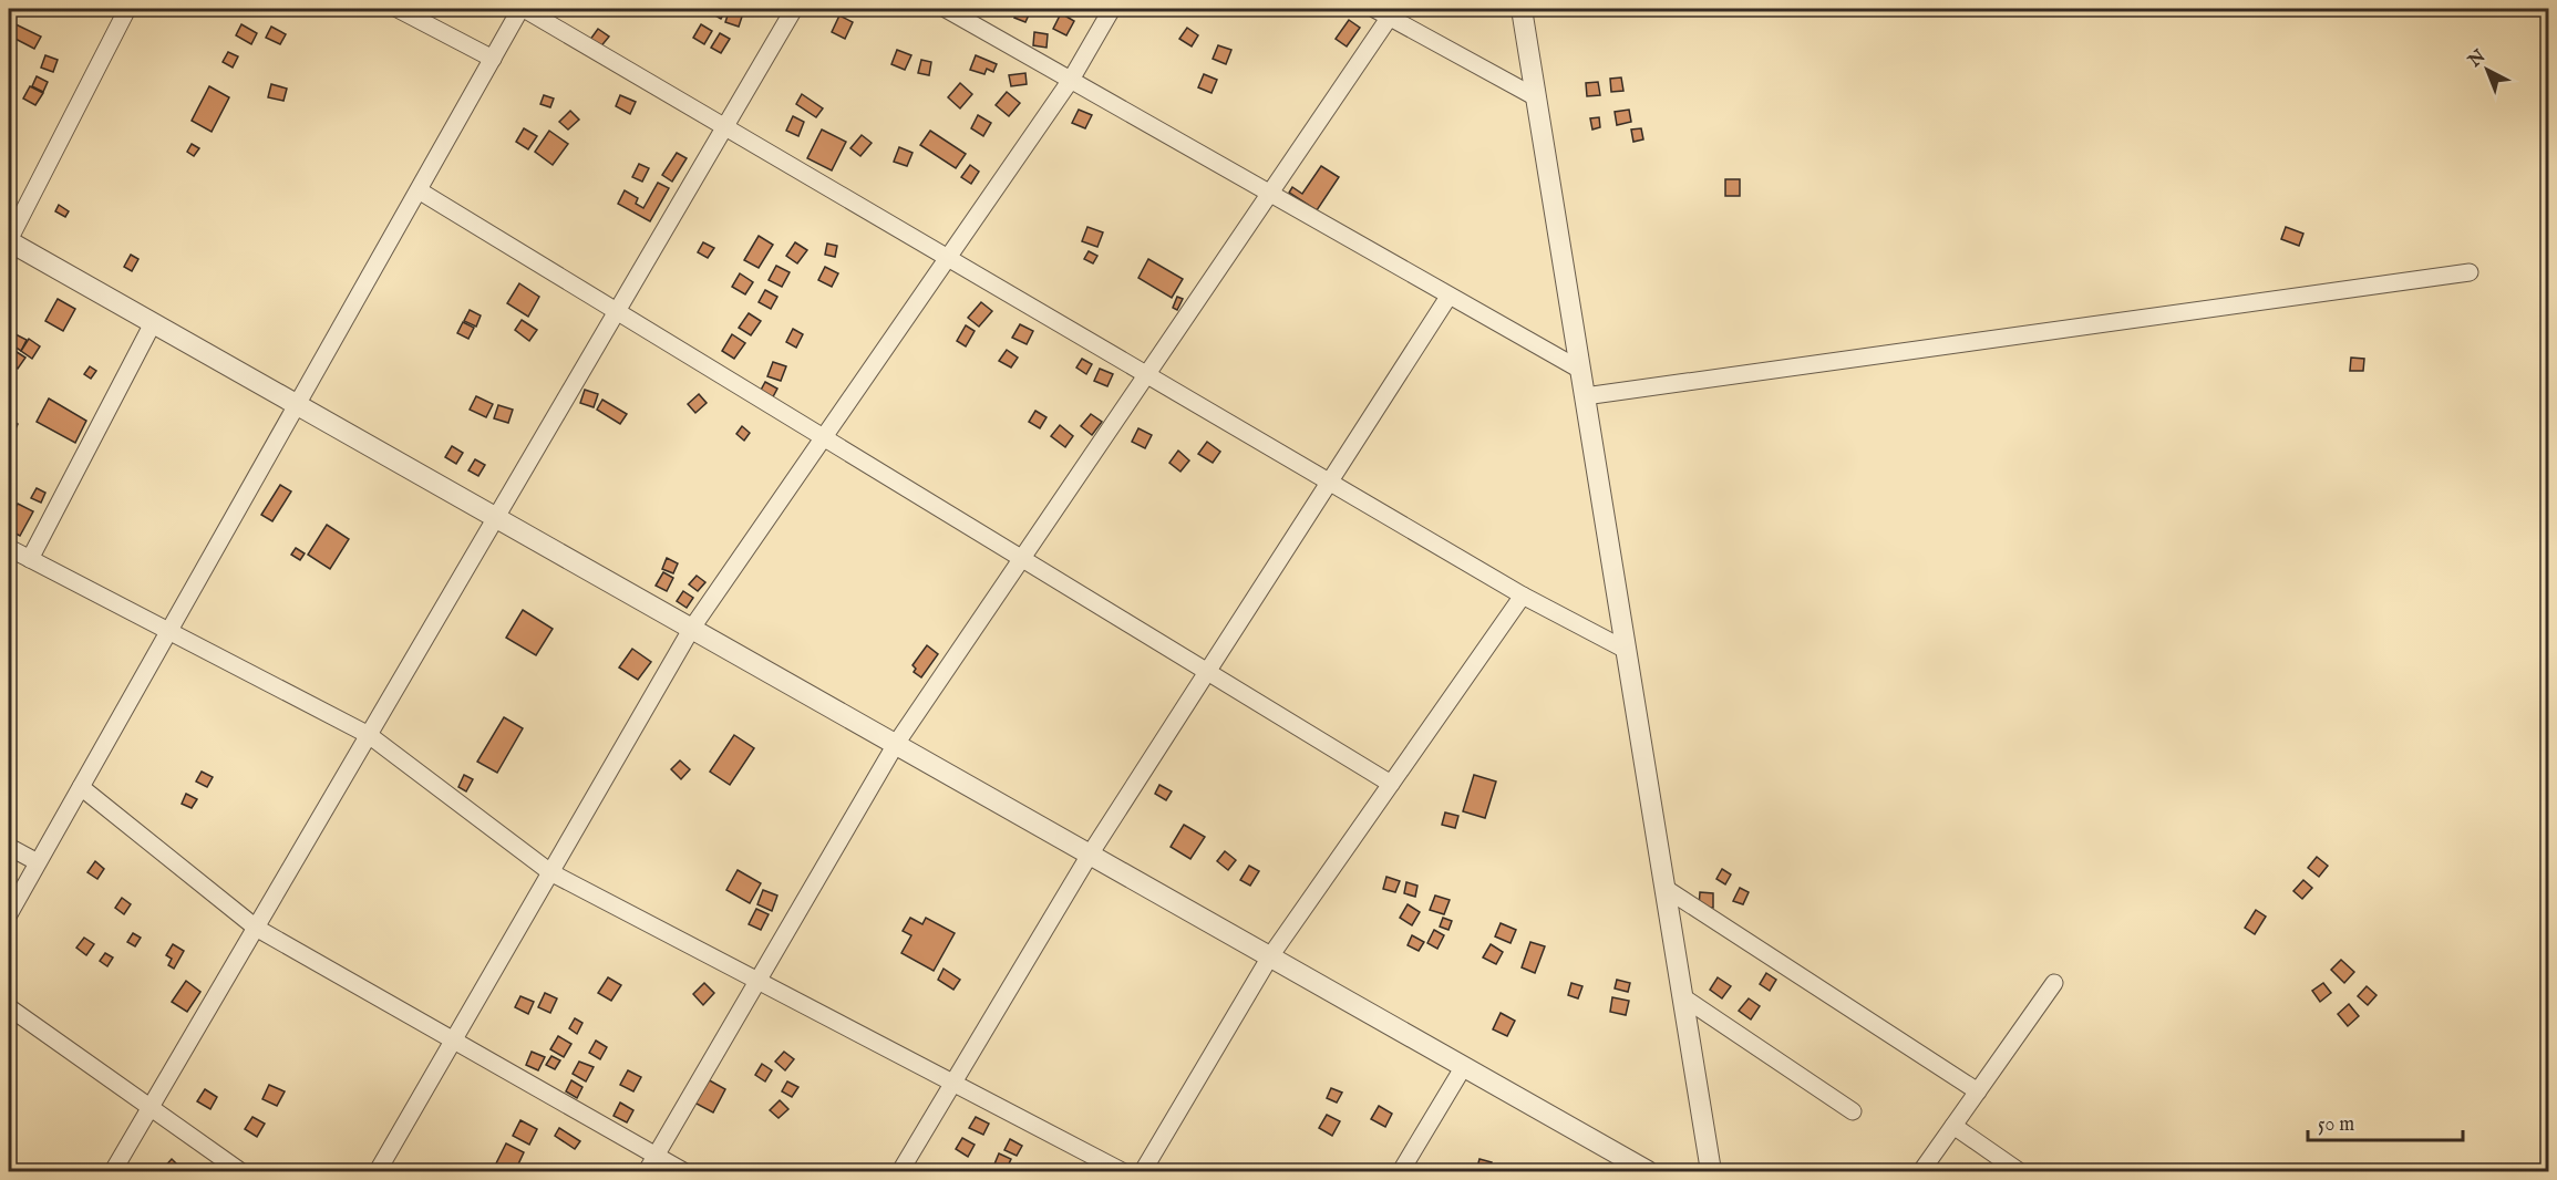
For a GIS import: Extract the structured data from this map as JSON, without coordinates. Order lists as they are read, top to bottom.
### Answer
{
  "scale_bar": "50 m",
  "north": "top left"
}
